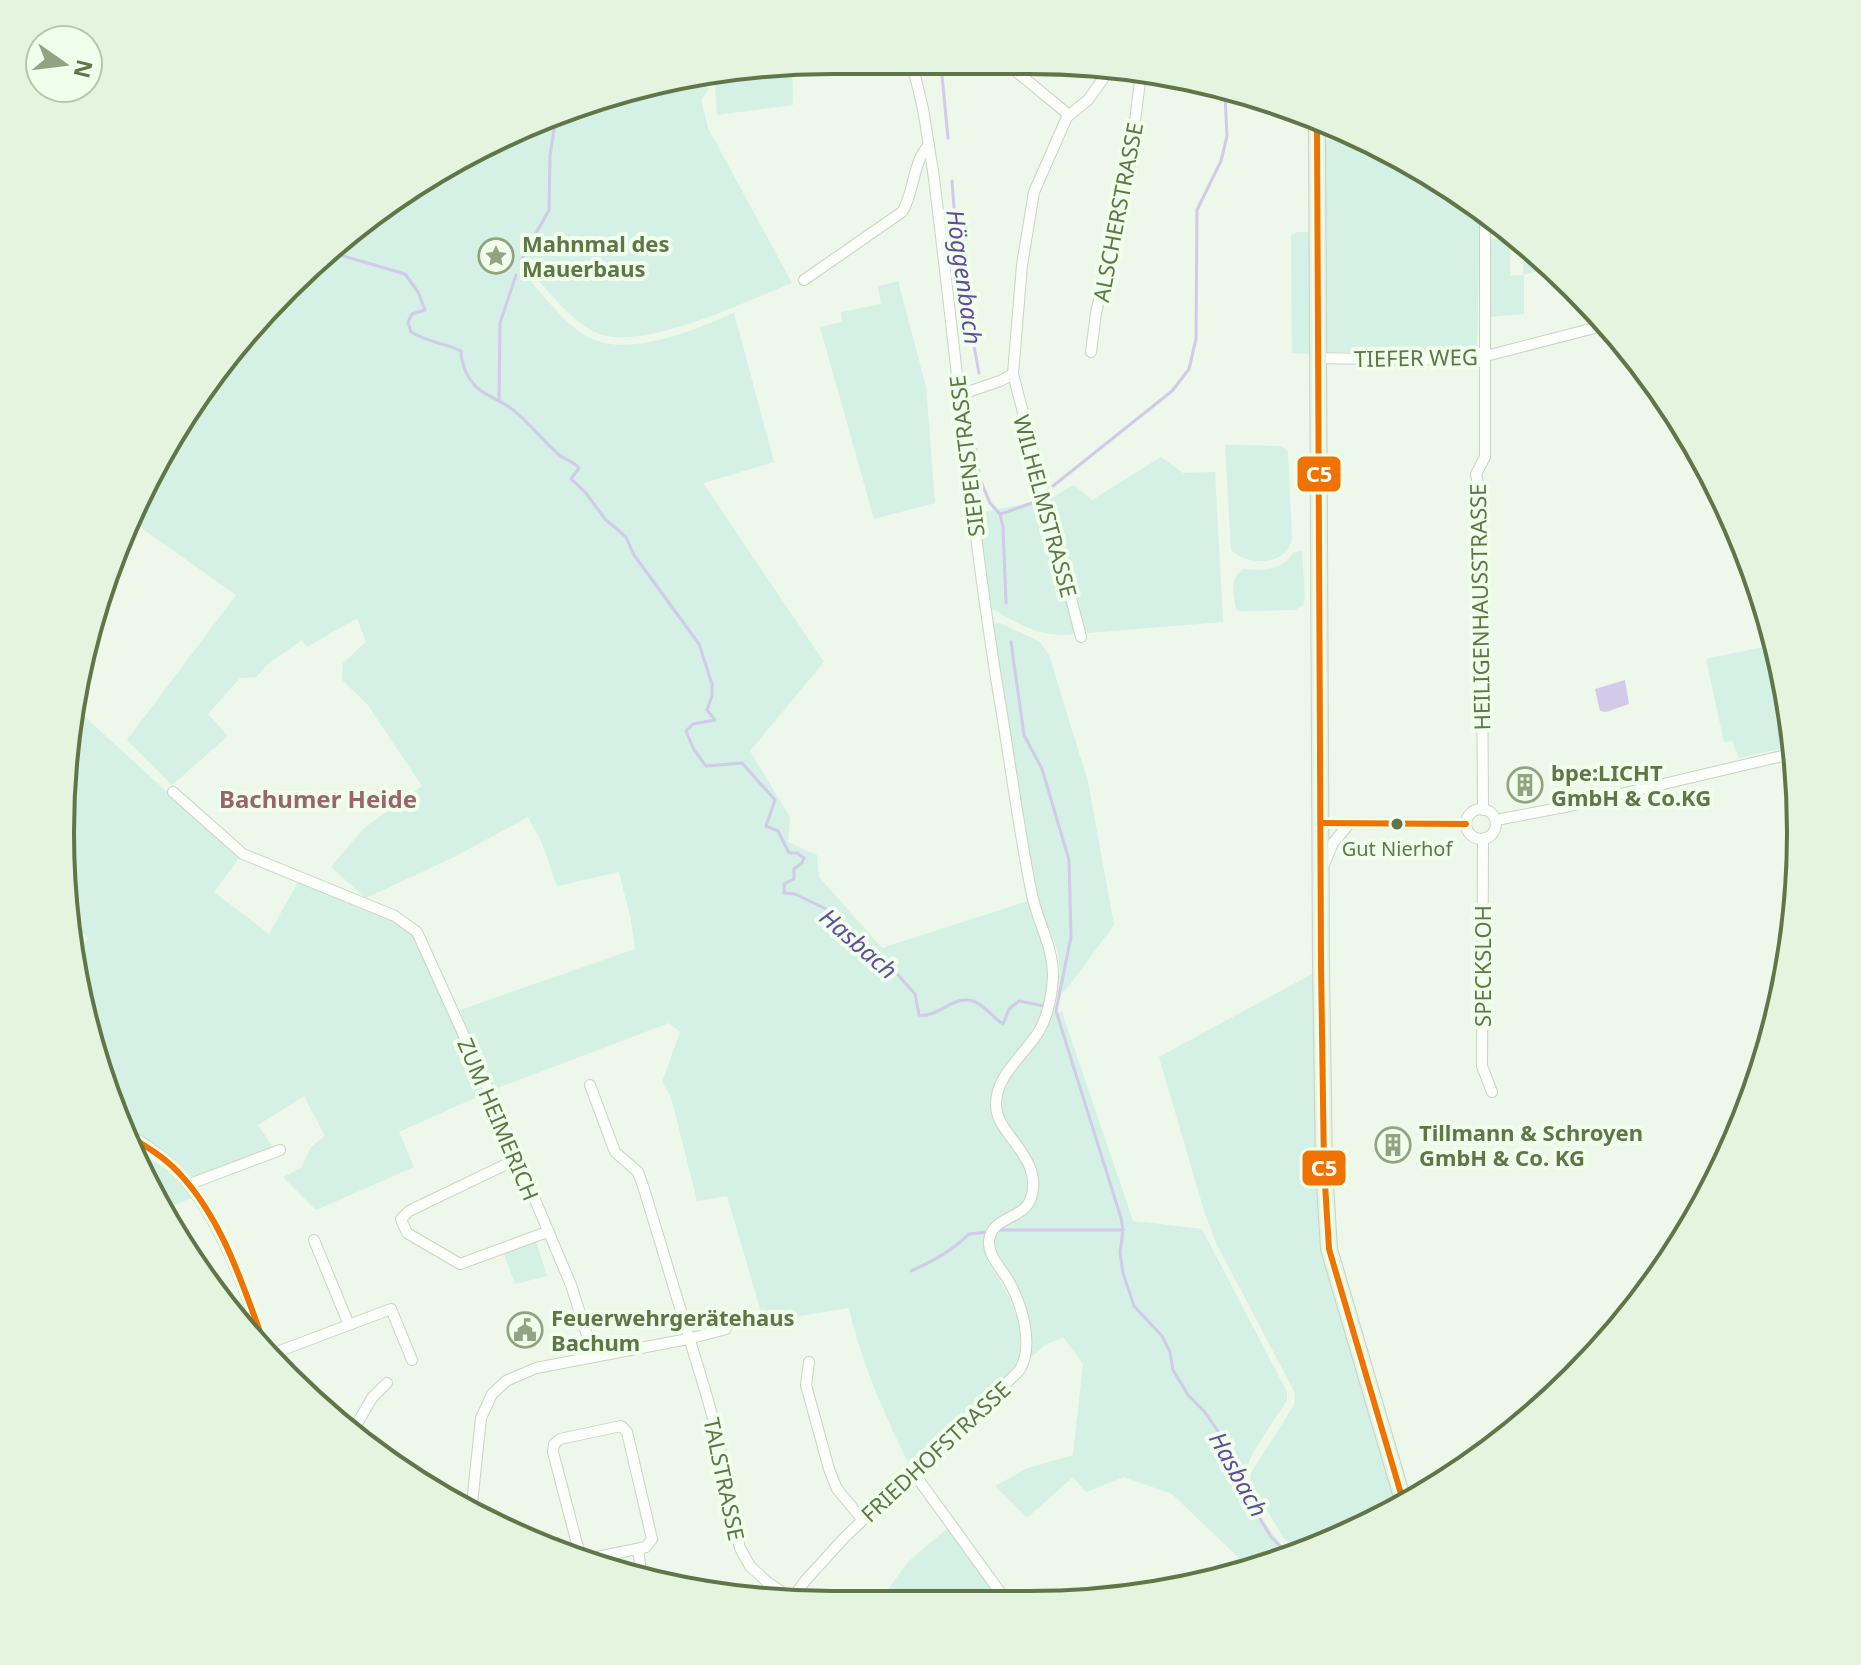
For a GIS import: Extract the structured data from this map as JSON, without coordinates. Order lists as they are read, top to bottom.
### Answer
{
  "streets": {
    "street": [
      "ALSCHERSTRASSE",
      "TIEFER WEG",
      "SIEPENSTRASSE",
      "WILHELMSTRASSE",
      "HEILIGENHAUSSTRASSE",
      "SPECKSLOH",
      "ZUM HEIMERICH",
      "FRIEDHOFSTRASSE",
      "TALSTRASSE"
    ]
  },
  "crossings": [
    ["TIEFER WEG", "HEILIGENHAUSSTRASSE"],
    ["SIEPENSTRASSE", "FRIEDHOFSTRASSE"],
    ["HEILIGENHAUSSTRASSE", "SPECKSLOH"]
  ],
  "districts": ["Bachumer Heide"],
  "water": ["Höggenbach", "Hasbach"],
  "places": {
    "place": ["Mahnmal des Mauerbaus"],
    "building": ["bpe:LICHT GmbH & Co.KG", "Tillmann & Schroyen GmbH & Co. KG"],
    "other": ["Gut Nierhof"],
    "public building": ["Feuerwehrgerätehaus Bachum"]
  },
  "lines": ["transit line C5"],
  "north": "right"
}
